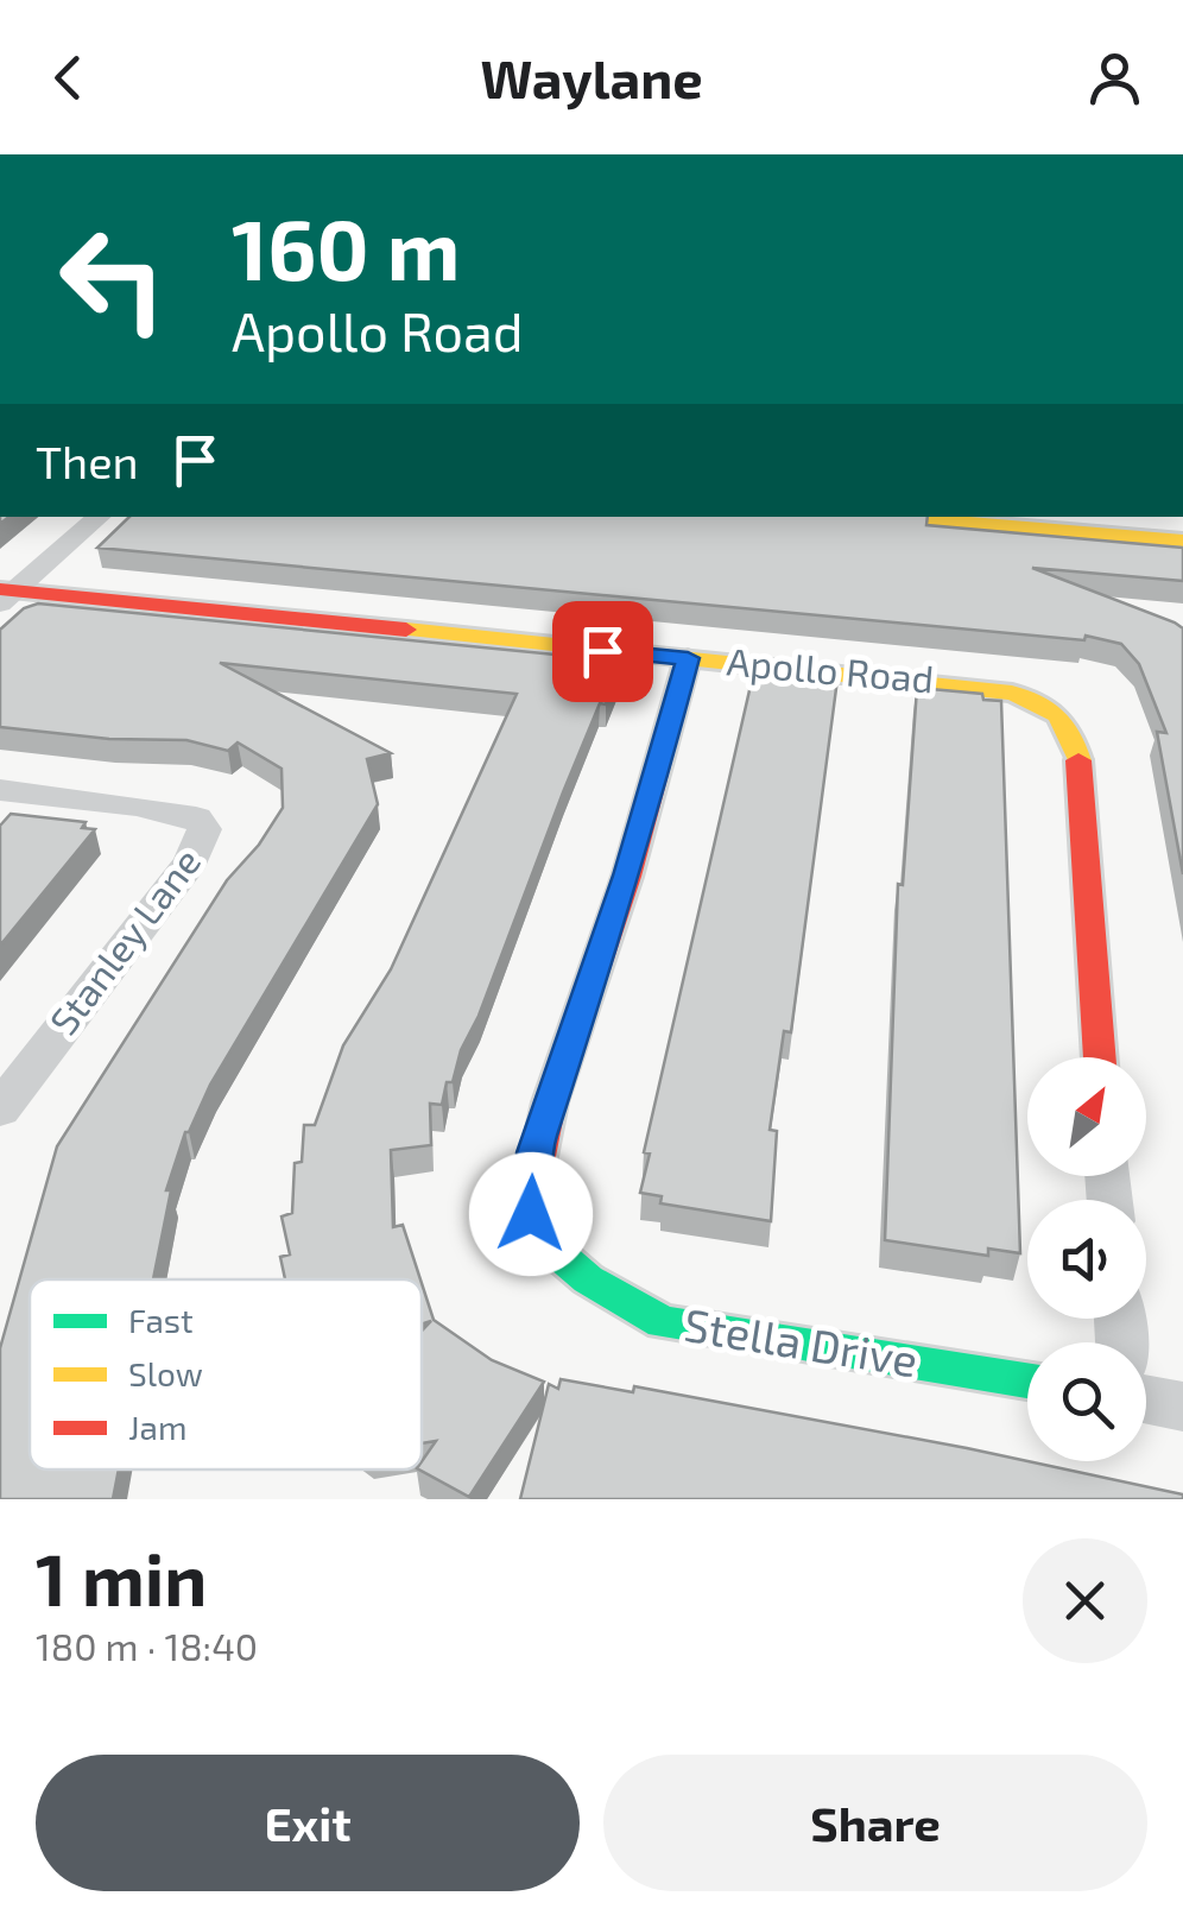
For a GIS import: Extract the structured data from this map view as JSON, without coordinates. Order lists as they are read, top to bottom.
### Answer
{
  "streets": {
    "street": ["Apollo Road", "Stanley Lane", "Stella Drive"]
  },
  "crossings": [
    ["Apollo Road", "Stella Drive"]
  ],
  "legend": ["Fast", "Slow", "Jam"],
  "north": "top right",
  "page": {
    "header": "Waylane",
    "turn": ["160 m", "Apollo Road"],
    "then": "Then",
    "heading": ["1 min", "180 m · 18:40"],
    "buttons": ["Exit", "Share"]
  }
}
